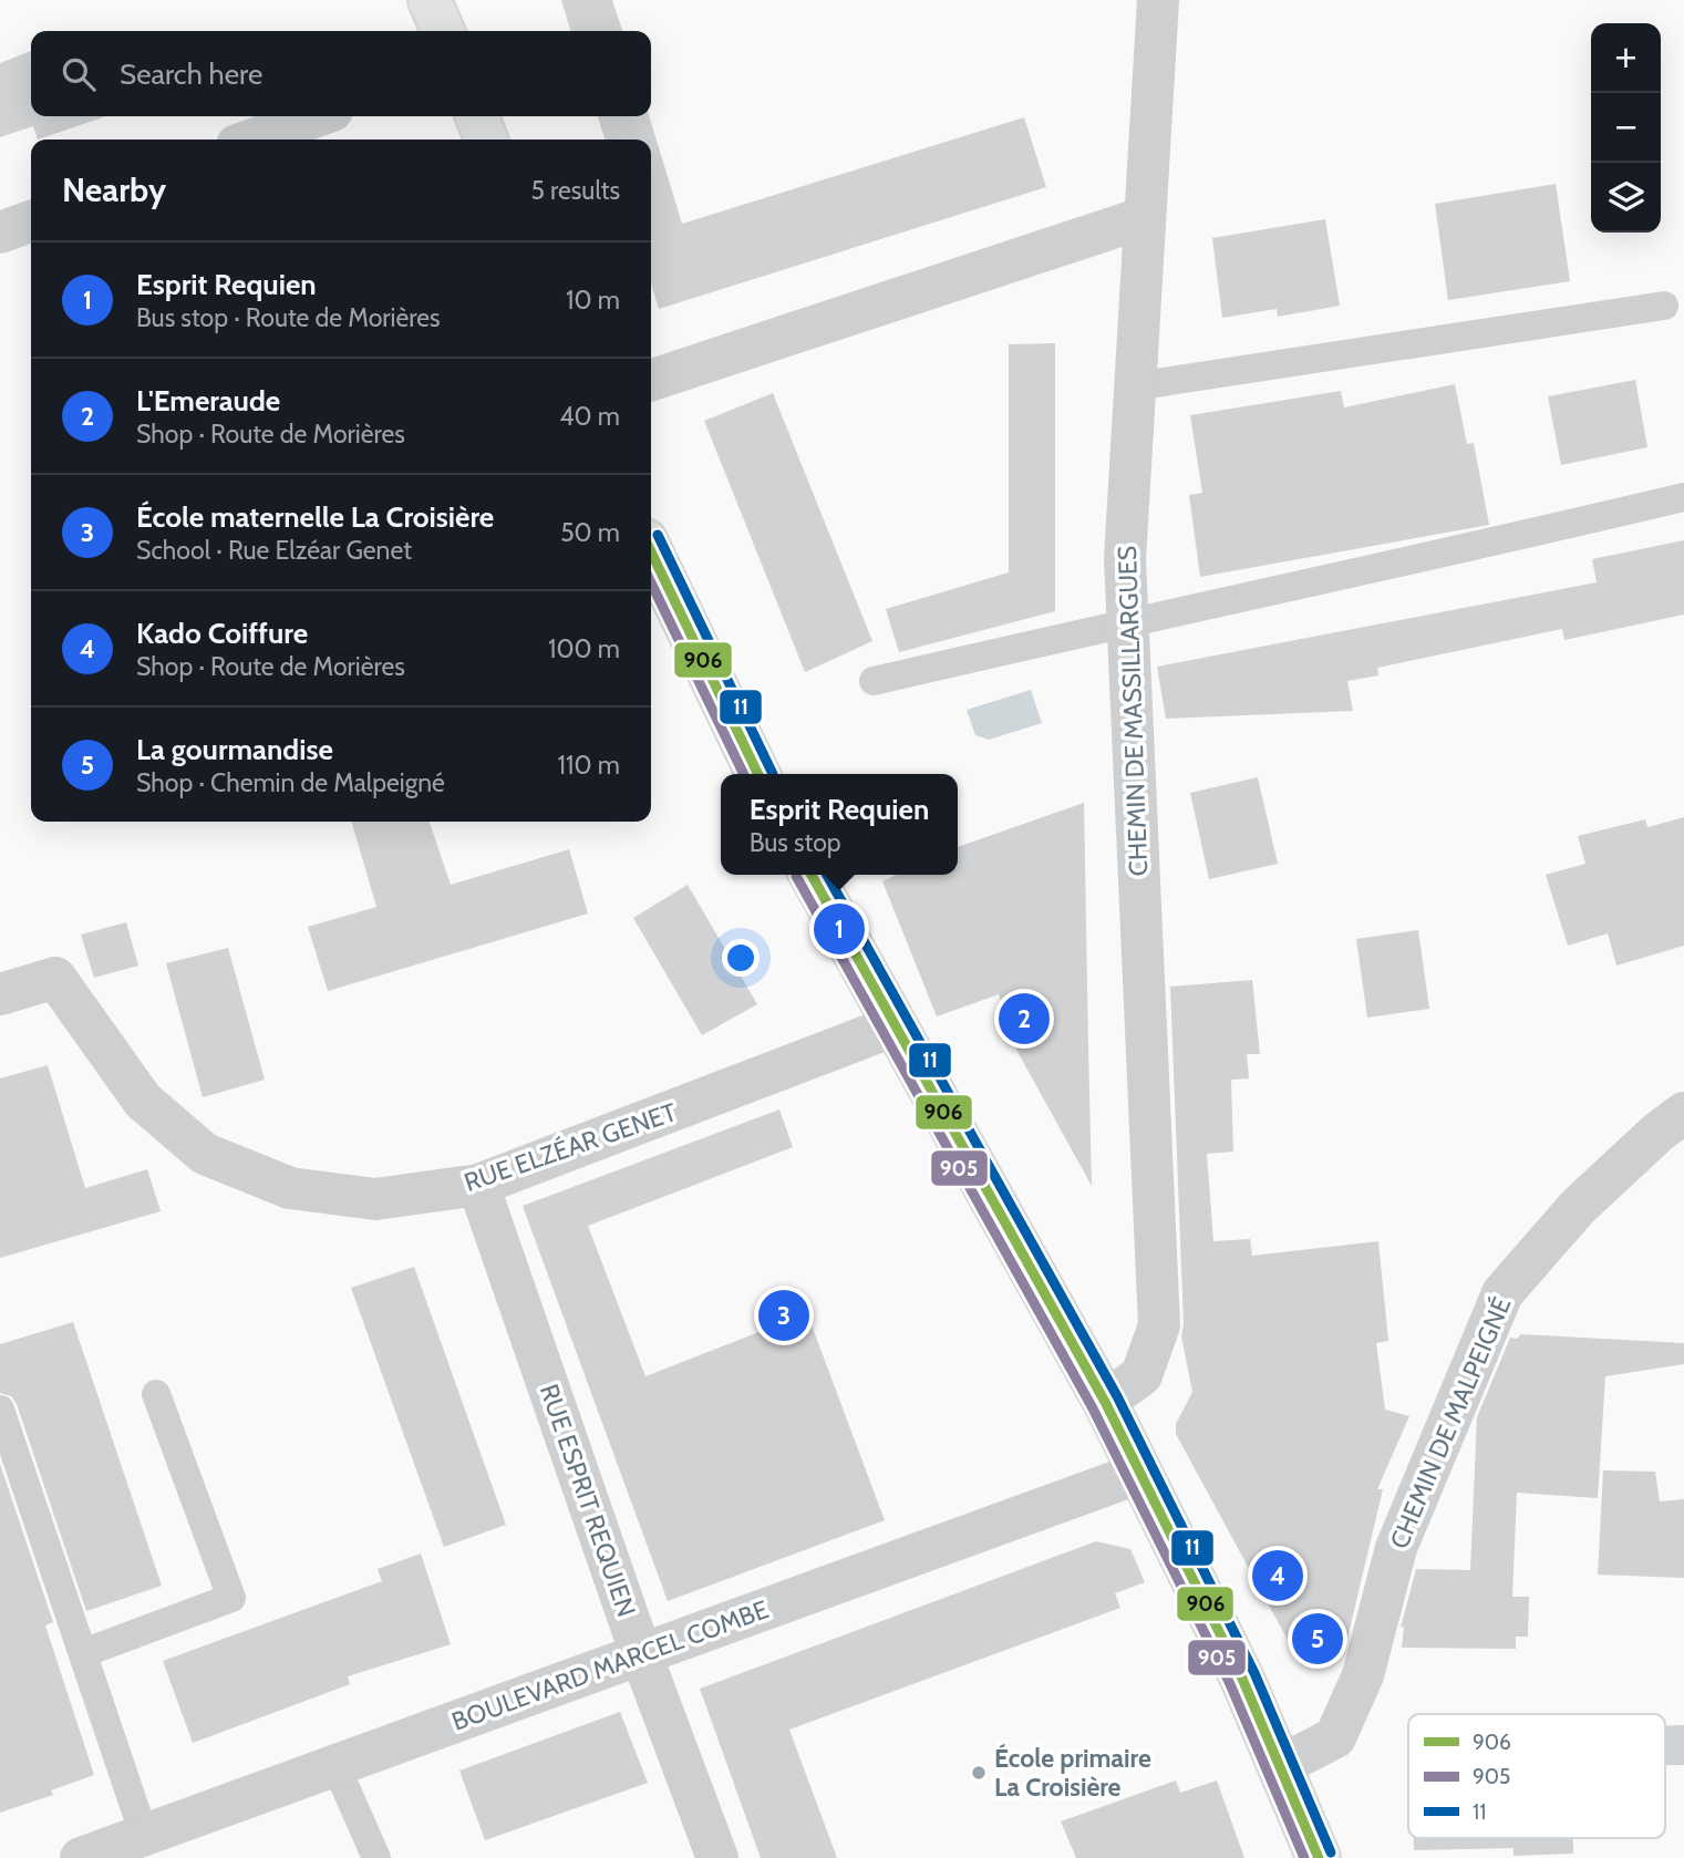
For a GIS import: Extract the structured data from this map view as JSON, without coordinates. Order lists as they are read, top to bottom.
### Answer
{
  "streets": {
    "street": [
      "CHEMIN DE MASSILLARGUES",
      "RUE ELZÉAR GENET",
      "CHEMIN DE MALPEIGNÉ",
      "RUE ESPRIT REQUIEN",
      "BOULEVARD MARCEL COMBE"
    ]
  },
  "crossings": [
    ["RUE ELZÉAR GENET", "RUE ESPRIT REQUIEN"],
    ["RUE ESPRIT REQUIEN", "BOULEVARD MARCEL COMBE"]
  ],
  "places": ["École primaire La Croisière"],
  "lines": ["transit line 11", "transit line 906", "transit line 905"],
  "legend": ["906", "905", "11"],
  "page": {
    "map_buttons": ["+", "−"],
    "search": "Search here",
    "heading": ["Nearby", "5 results"],
    "list": [
      {
        "mark": "1",
        "name": "Esprit Requien",
        "note": "Bus stop · Route de Morières",
        "value": "10 m"
      },
      {
        "mark": "2",
        "name": "L'Emeraude",
        "note": "Shop · Route de Morières",
        "value": "40 m"
      },
      {
        "mark": "3",
        "name": "École maternelle La Croisière",
        "note": "School · Rue Elzéar Genet",
        "value": "50 m"
      },
      {
        "mark": "4",
        "name": "Kado Coiffure",
        "note": "Shop · Route de Morières",
        "value": "100 m"
      },
      {
        "mark": "5",
        "name": "La gourmandise",
        "note": "Shop · Chemin de Malpeigné",
        "value": "110 m"
      }
    ],
    "popup": ["Esprit Requien", "Bus stop"],
    "pins": [
      "1",
      "2",
      "3",
      "4",
      "5"
    ]
  }
}
